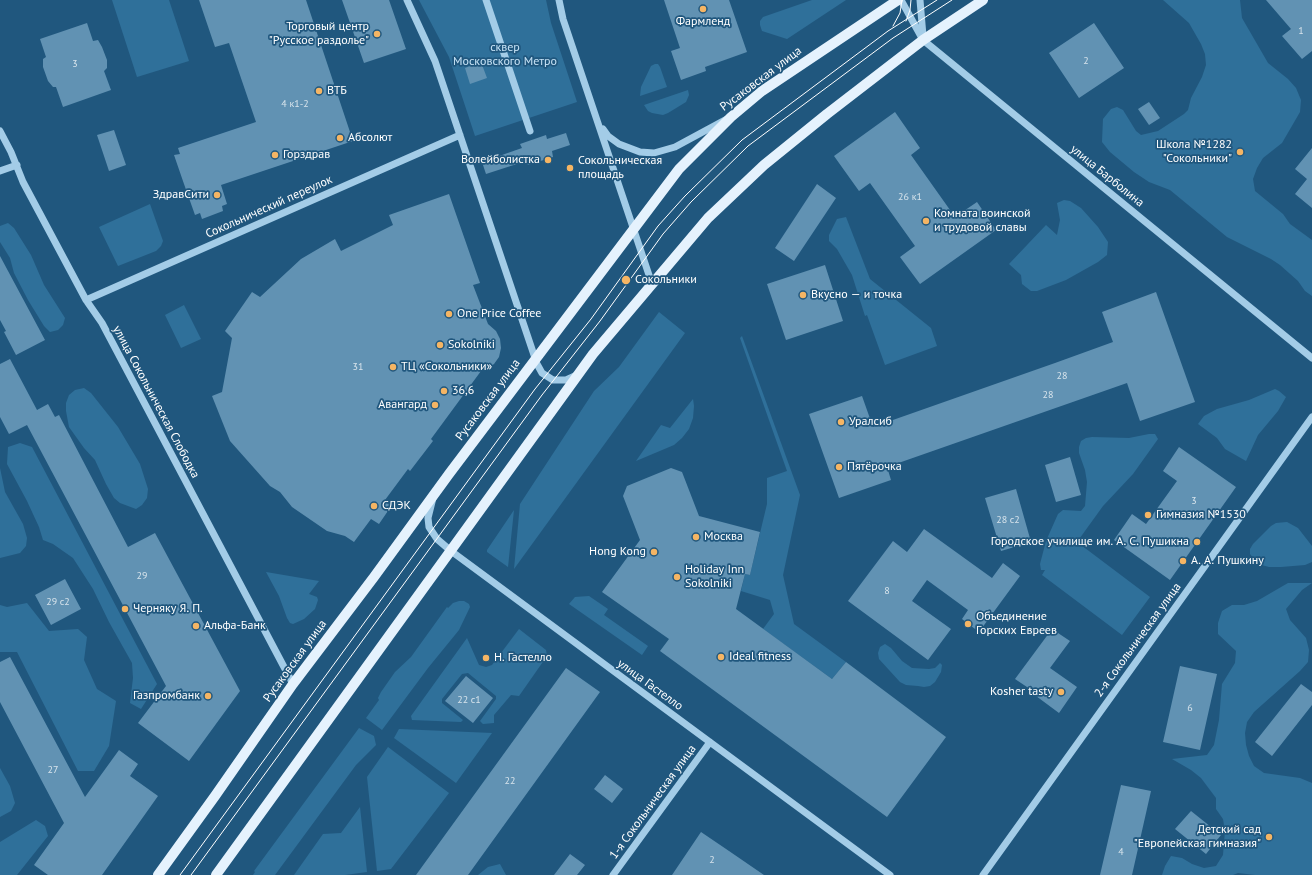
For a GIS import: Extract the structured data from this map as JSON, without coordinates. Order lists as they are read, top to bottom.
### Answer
{
  "streets": {
    "main road": ["Русаковская улица"],
    "street": [
      "улица Барболина",
      "Сокольнический переулок",
      "улица Сокольническая Слободка",
      "2-я Сокольническая улица",
      "улица Гастелло",
      "1-я Сокольническая улица"
    ]
  },
  "crossings": [
    ["Русаковская улица", "улица Сокольническая Слободка"],
    ["Русаковская улица", "улица Гастелло"],
    ["Сокольнический переулок", "улица Сокольническая Слободка"],
    ["улица Гастелло", "1-я Сокольническая улица"]
  ],
  "parks": ["сквер Московского Метро"],
  "places": [
    "Фармленд",
    "Торговый центр \"Русское раздолье\"",
    "ВТБ",
    "Абсолют",
    "Школа №1282 \"Сокольники\"",
    "Горздрав",
    "Волейболистка",
    "Сокольническая площадь",
    "ЗдравСити",
    "Комната воинской и трудовой славы",
    "Сокольники",
    "Вкусно — и точка",
    "One Price Coffee",
    "Sokolniki",
    "ТЦ «Сокольники»",
    "36,6",
    "Авангард",
    "Уралсиб",
    "Пятёрочка",
    "СДЭК",
    "Гимназия №1530",
    "Москва",
    "Городское училище им. А. С. Пушикна",
    "Hong Kong",
    "А. А. Пушкину",
    "Holiday Inn Sokolniki",
    "Черняку Я. П.",
    "Объединение Горских Евреев",
    "Альфа-Банк",
    "Ideal fitness",
    "Н. Гастелло",
    "Kosher tasty",
    "Газпромбанк",
    "Детский сад \"Европейская гимназия\""
  ],
  "house_numbers": [
    "1",
    "2",
    "3",
    "4 к1-2",
    "26 к1",
    "31",
    "28",
    "28",
    "3",
    "28 с2",
    "29",
    "8",
    "29 с2",
    "22 с1",
    "6",
    "27",
    "22",
    "4",
    "2"
  ]
}
